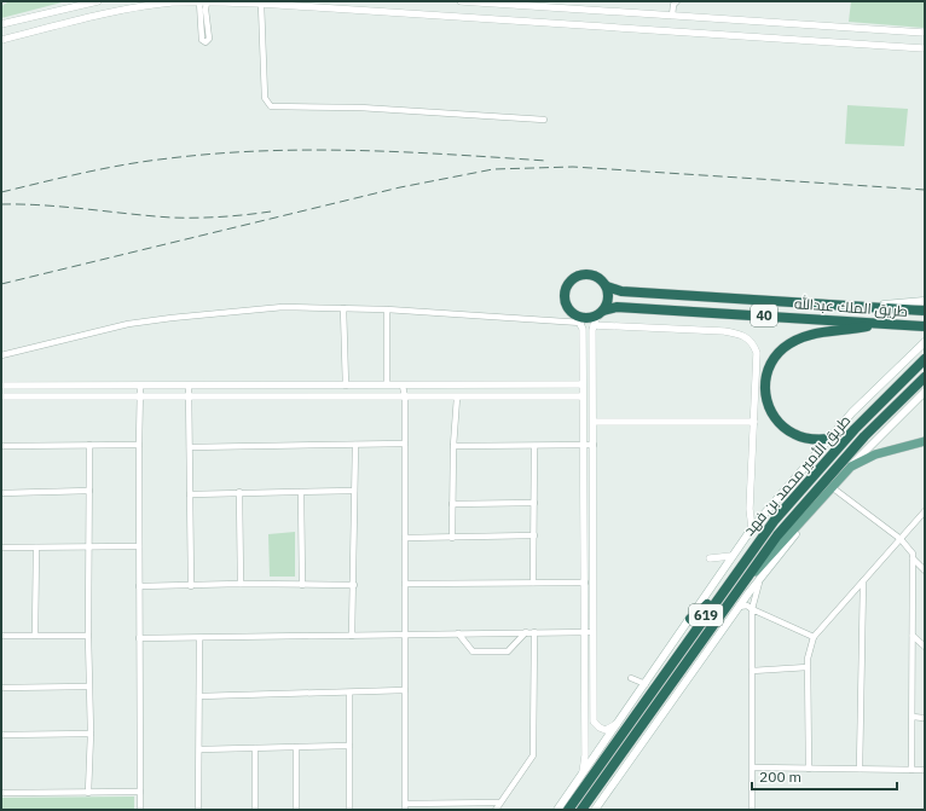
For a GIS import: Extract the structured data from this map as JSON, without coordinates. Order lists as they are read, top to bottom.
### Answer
{
  "streets": {
    "highway": [
      "طريق الملك عبدالله",
      "40",
      "طريق الأمير محمد بن فهد",
      "619"
    ]
  },
  "scale_bar": "200 m"
}
